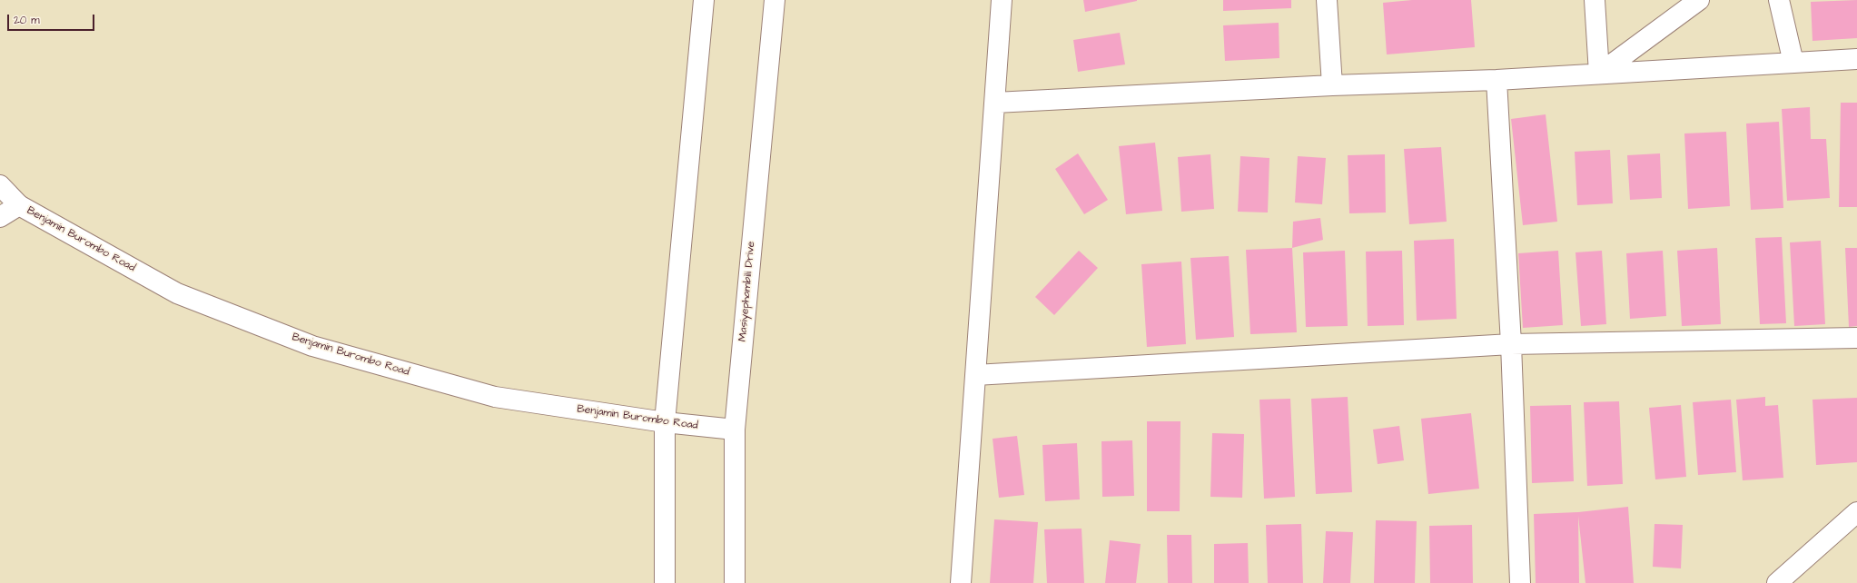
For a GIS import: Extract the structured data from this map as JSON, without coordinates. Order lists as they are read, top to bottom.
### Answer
{
  "streets": {
    "street": ["Benjamin Burombo Road", "Masiyephambili Drive"]
  },
  "crossings": [
    ["Benjamin Burombo Road", "Masiyephambili Drive"]
  ],
  "scale_bar": "20 m"
}
